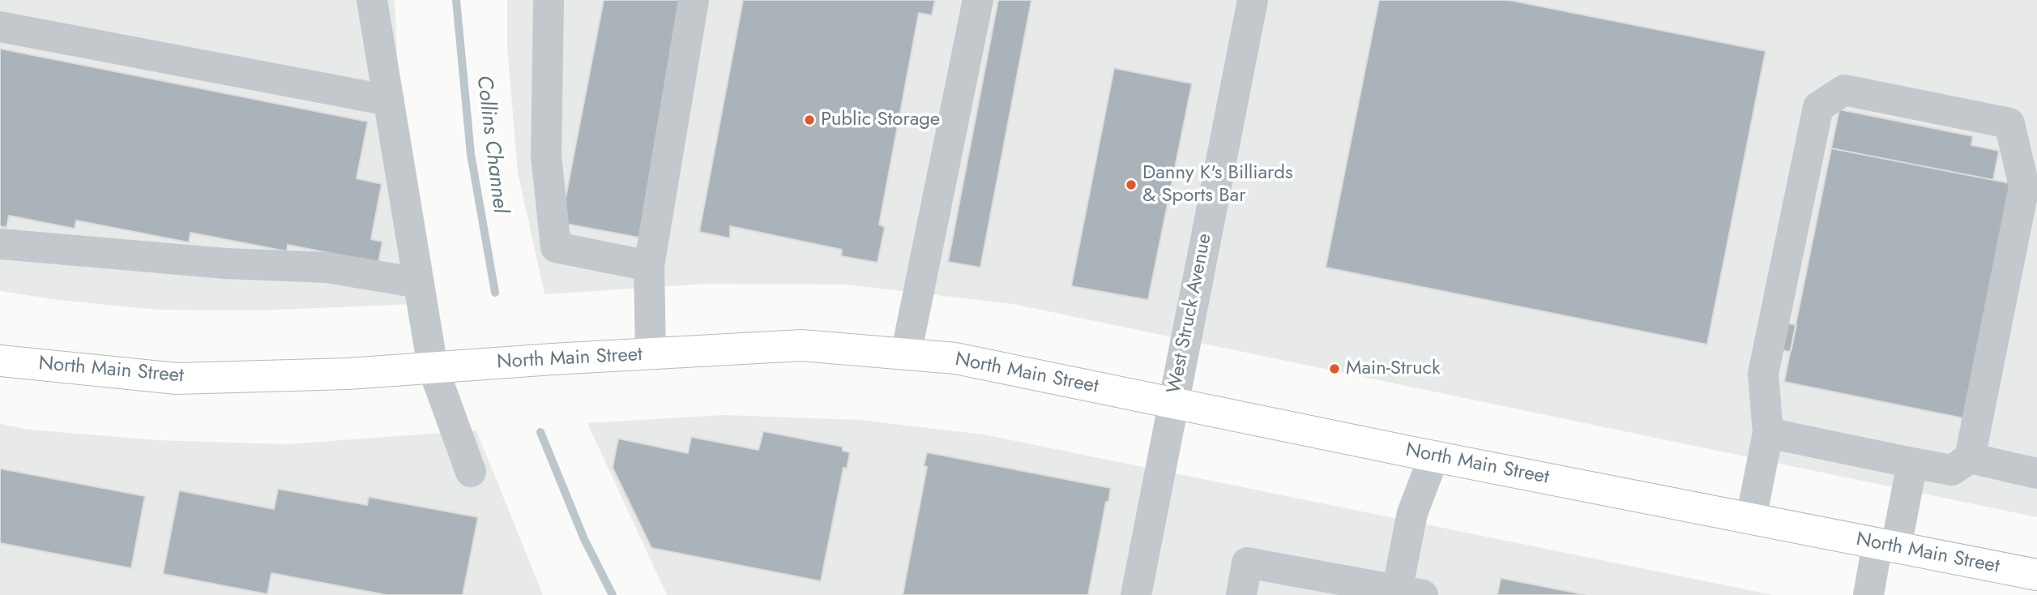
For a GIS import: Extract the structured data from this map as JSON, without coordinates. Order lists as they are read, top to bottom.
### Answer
{
  "streets": {
    "main road": ["North Main Street"],
    "street": ["West Struck Avenue"]
  },
  "crossings": [
    ["West Struck Avenue", "North Main Street"]
  ],
  "water": ["Collins Channel"],
  "places": ["Public Storage", "Danny K's Billiards & Sports Bar", "Main-Struck"]
}
